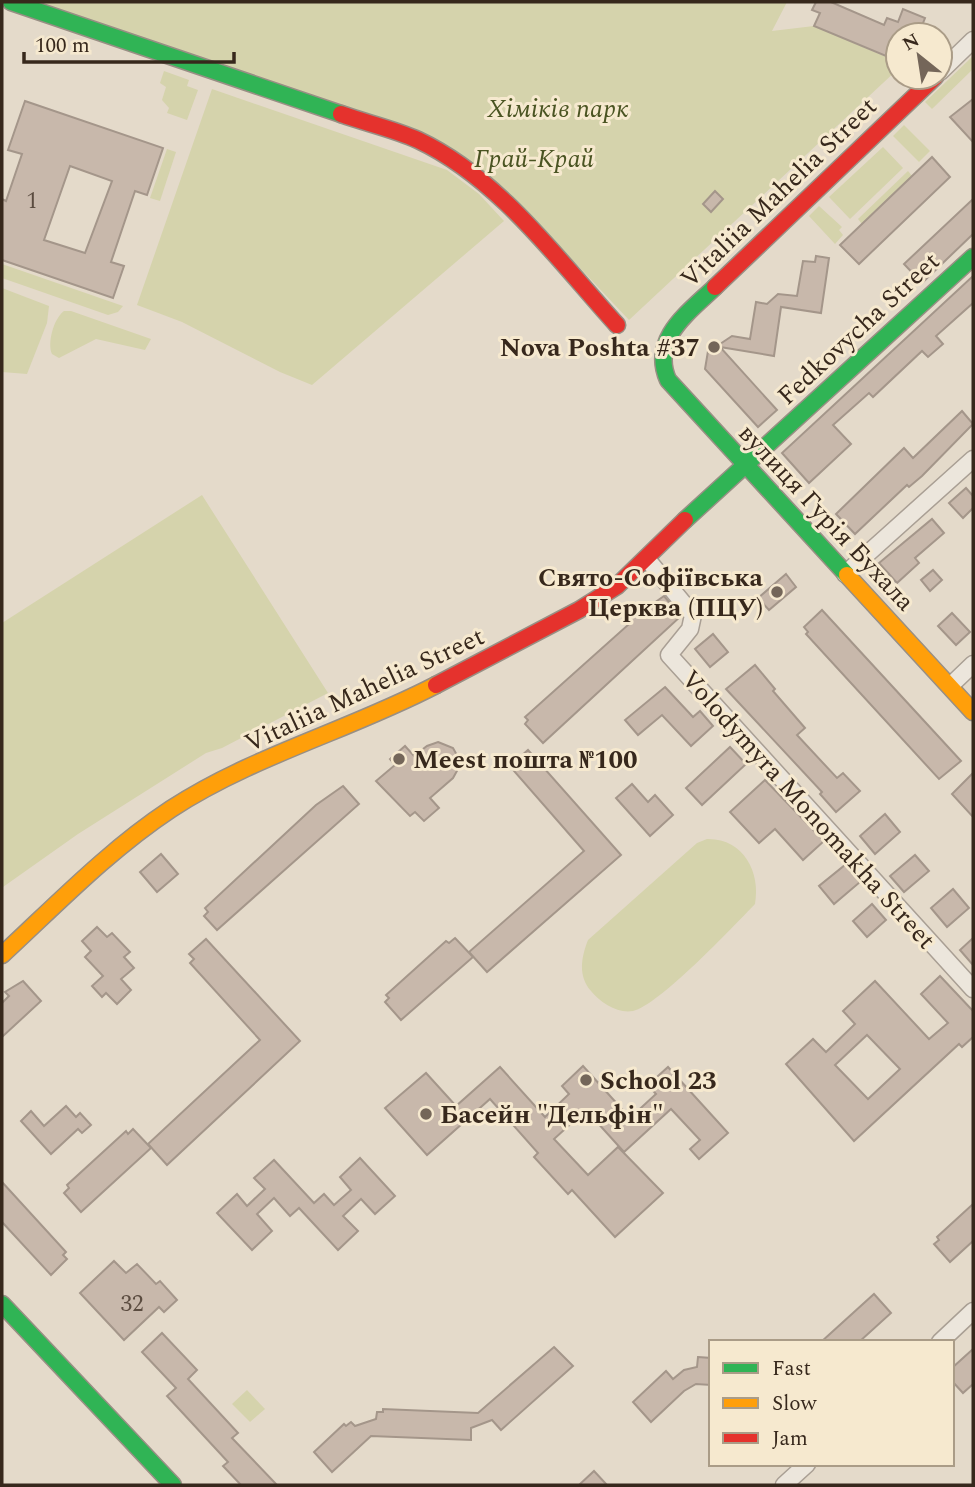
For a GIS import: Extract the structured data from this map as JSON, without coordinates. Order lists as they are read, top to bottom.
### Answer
{
  "streets": {
    "street": [
      "Vitaliia Mahelia Street",
      "Fedkovycha Street",
      "вулиця Гурія Бухала",
      "Volodymyra Monomakha Street"
    ]
  },
  "crossings": [
    ["Vitaliia Mahelia Street", "Fedkovycha Street"],
    ["Vitaliia Mahelia Street", "вулиця Гурія Бухала"],
    ["Vitaliia Mahelia Street", "Volodymyra Monomakha Street"],
    ["Fedkovycha Street", "вулиця Гурія Бухала"]
  ],
  "parks": ["Хіміків парк", "Грай-Край"],
  "places": [
    "Nova Poshta #37",
    "Свято-Софіївська Церква (ПЦУ)",
    "Meest пошта №100",
    "School 23",
    "Басейн \"Дельфін\""
  ],
  "house_numbers": ["1", "32"],
  "legend": ["Fast", "Slow", "Jam"],
  "scale_bar": "100 m",
  "north": "top left"
}
